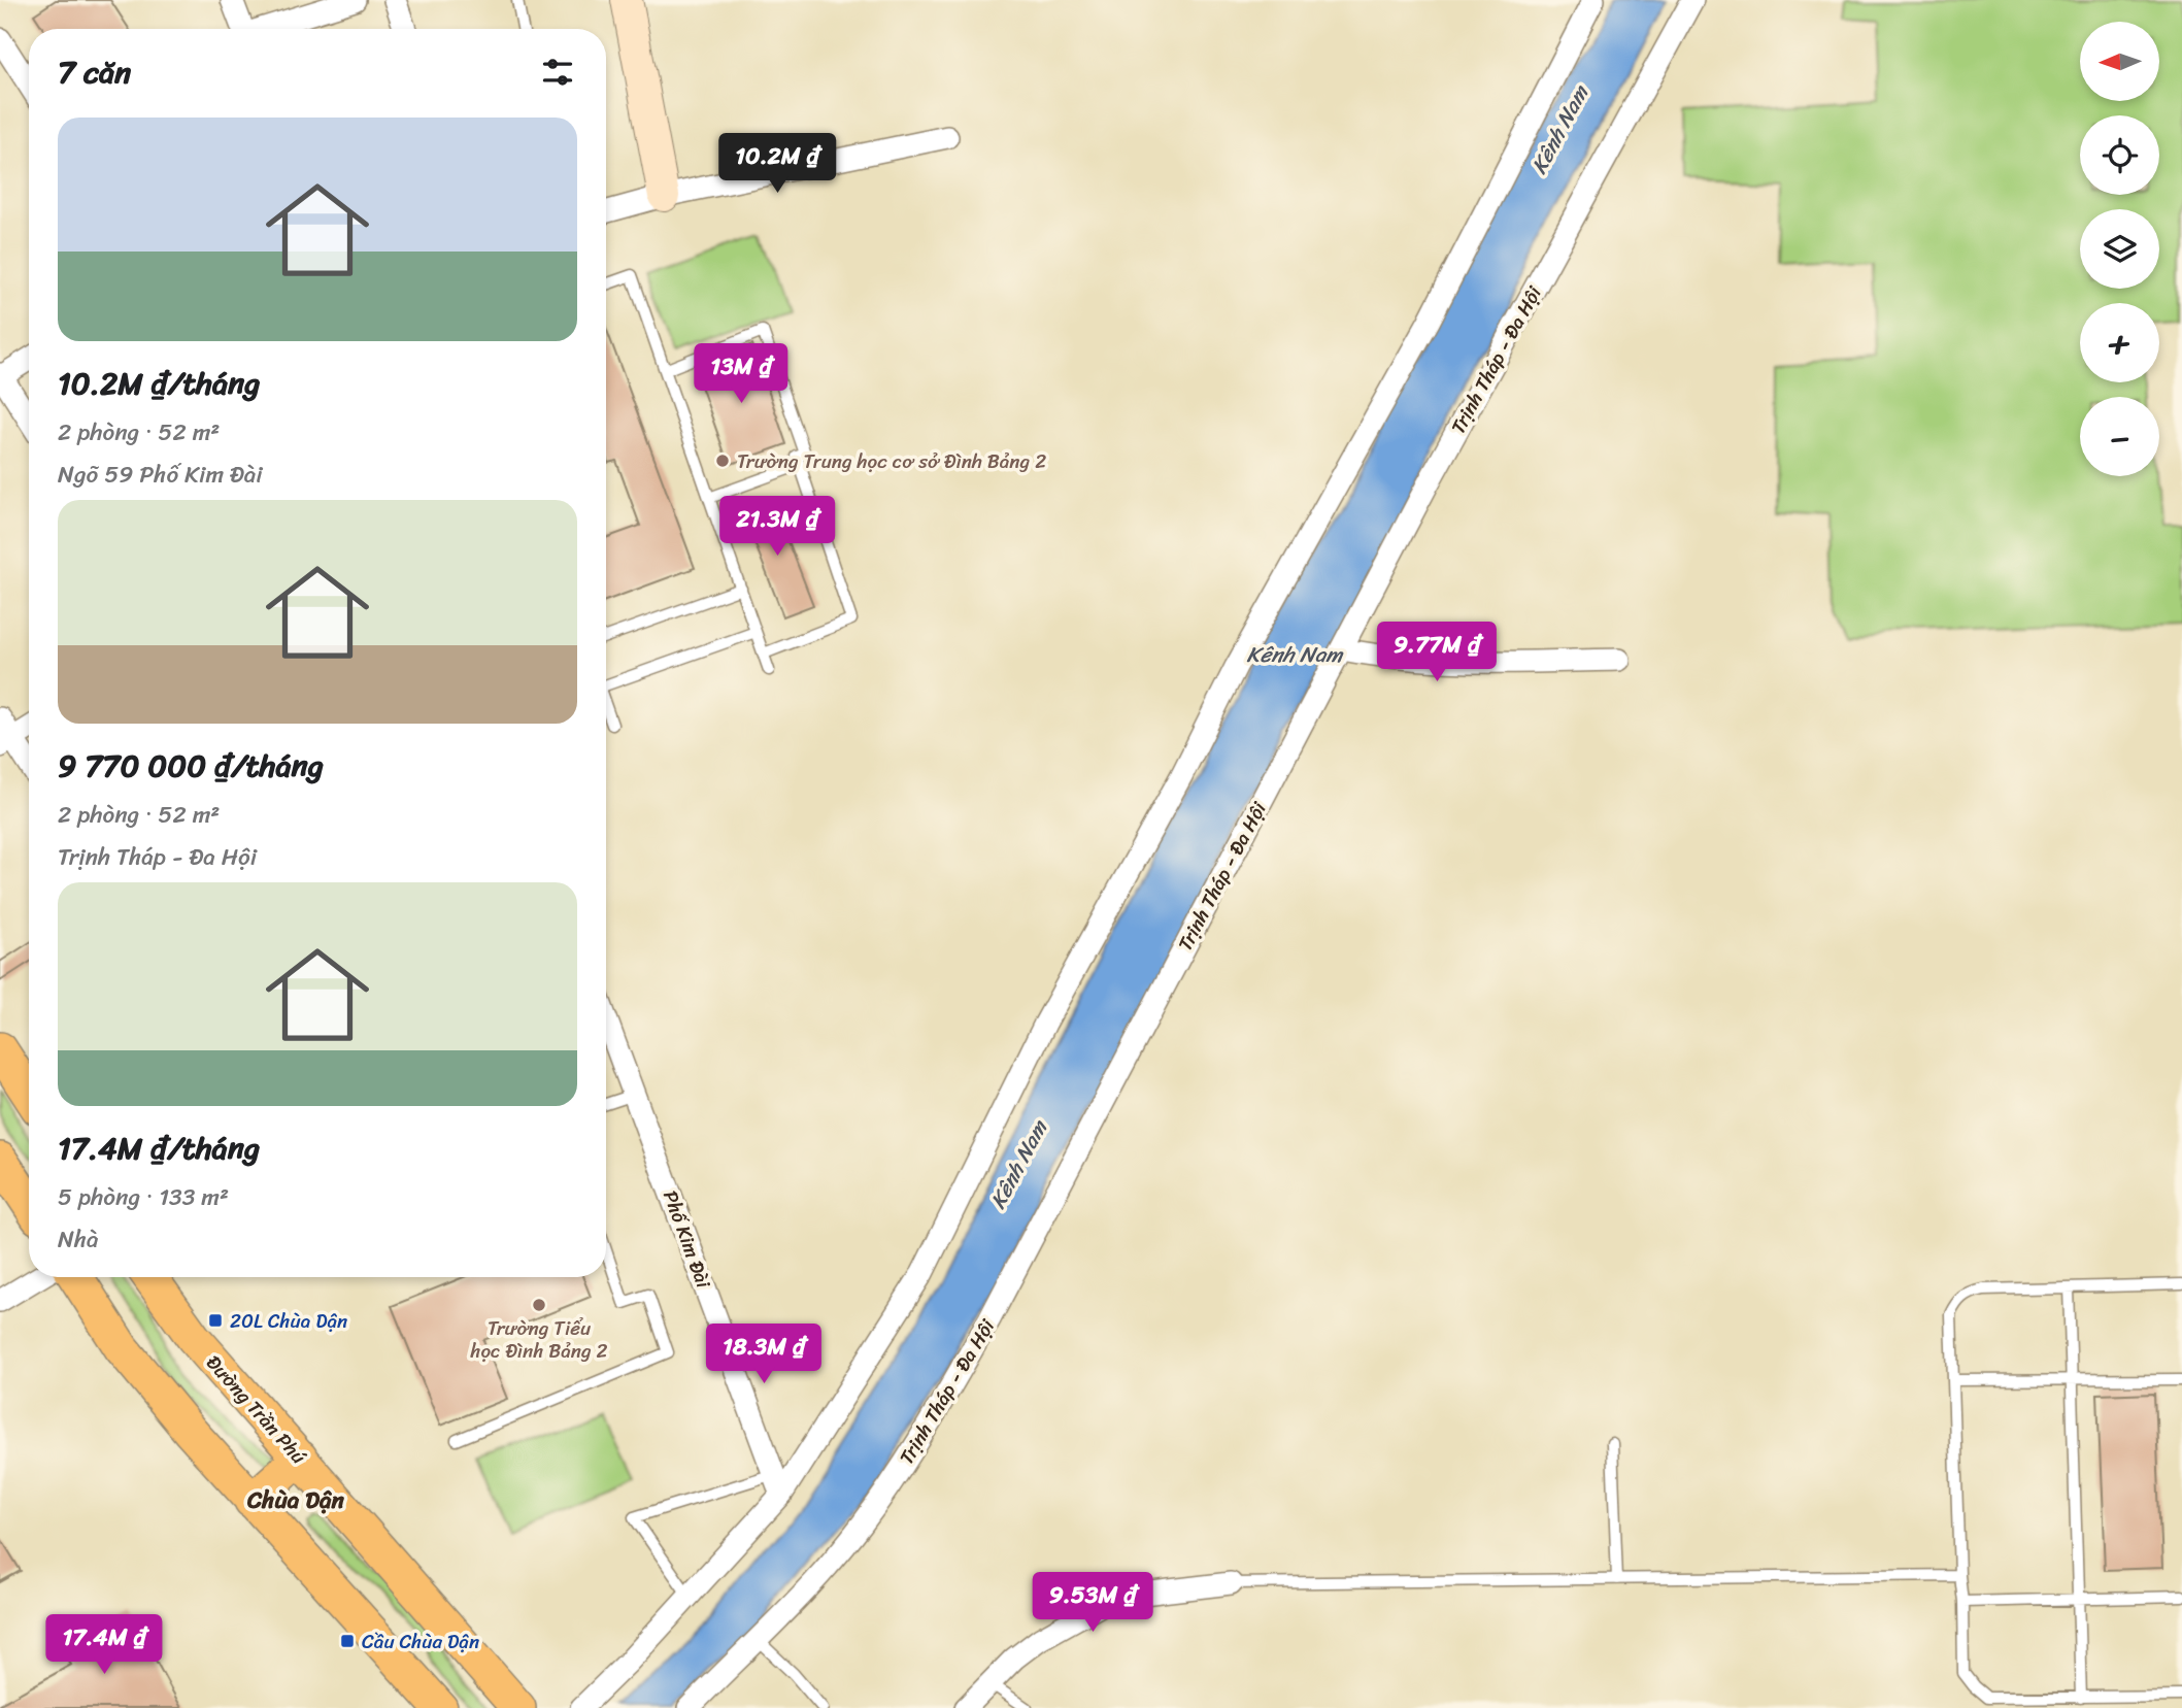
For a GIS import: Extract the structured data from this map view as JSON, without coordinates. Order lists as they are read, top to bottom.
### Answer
{
  "streets": {
    "main road": ["Đường Trần Phú"],
    "street": ["Trịnh Tháp - Đa Hội", "Phố Kim Đài"]
  },
  "districts": ["Chùa Dận"],
  "water": ["Kênh Nam"],
  "places": {
    "other": ["Trường Trung học cơ sở Đình Bảng 2", "Trường Tiểu học Đình Bảng 2"],
    "transit": ["20L Chùa Dận", "Cầu Chùa Dận"]
  },
  "north": "left",
  "page": {
    "map_buttons": ["+", "−"],
    "heading": "7 căn",
    "list": [
      {
        "name": "10.2M ₫/tháng",
        "note": "2 phòng · 52 m² · Ngõ 59 Phố Kim Đài"
      },
      {
        "name": "9 770 000 ₫/tháng",
        "note": "2 phòng · 52 m² · Trịnh Tháp - Đa Hội"
      },
      {
        "name": "17.4M ₫/tháng",
        "note": "5 phòng · 133 m² · Nhà"
      }
    ],
    "price": [
      "10.2M ₫",
      "13M ₫",
      "21.3M ₫",
      "9.77M ₫",
      "18.3M ₫",
      "9.53M ₫",
      "17.4M ₫"
    ]
  }
}
